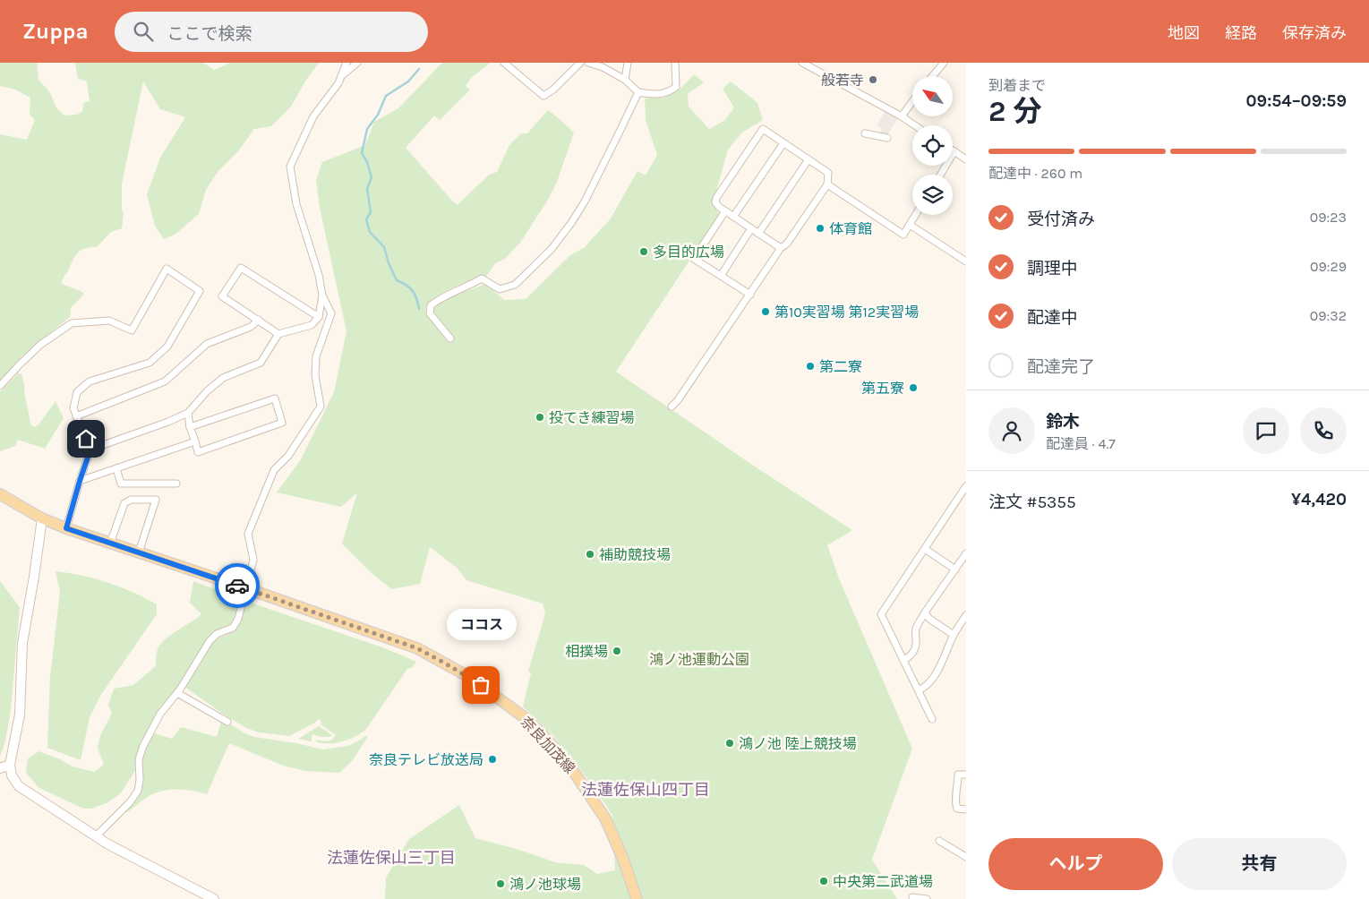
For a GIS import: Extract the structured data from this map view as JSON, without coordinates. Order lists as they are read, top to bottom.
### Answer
{
  "streets": {
    "main road": ["奈良加茂線"]
  },
  "districts": ["法蓮佐保山四丁目", "法蓮佐保山三丁目"],
  "parks": ["鴻ノ池運動公園"],
  "places": [
    "般若寺",
    "体育館",
    "多目的広場",
    "第10実習場 第12実習場",
    "第二寮",
    "第五寮",
    "投てき練習場",
    "補助競技場",
    "相撲場",
    "ココス",
    "鴻ノ池 陸上競技場",
    "奈良テレビ放送局",
    "中央第二武道場",
    "鴻ノ池球場"
  ],
  "north": "top left",
  "page": {
    "header": "Zuppa",
    "search": "ここで検索",
    "nav": ["地図", "経路", "保存済み"],
    "heading": ["2 分", "到着まで", "09:54–09:59"],
    "panel": [
      "鈴木",
      "配達員 · 4.7",
      "注文 #5355",
      "¥4,420"
    ],
    "bar": "配達中 · 260 m",
    "list": [
      ["受付済み", "09:23"],
      ["調理中", "09:29"],
      ["配達中", "09:32"],
      "配達完了"
    ],
    "bubble": "ココス",
    "buttons": ["ヘルプ", "共有"]
  }
}
